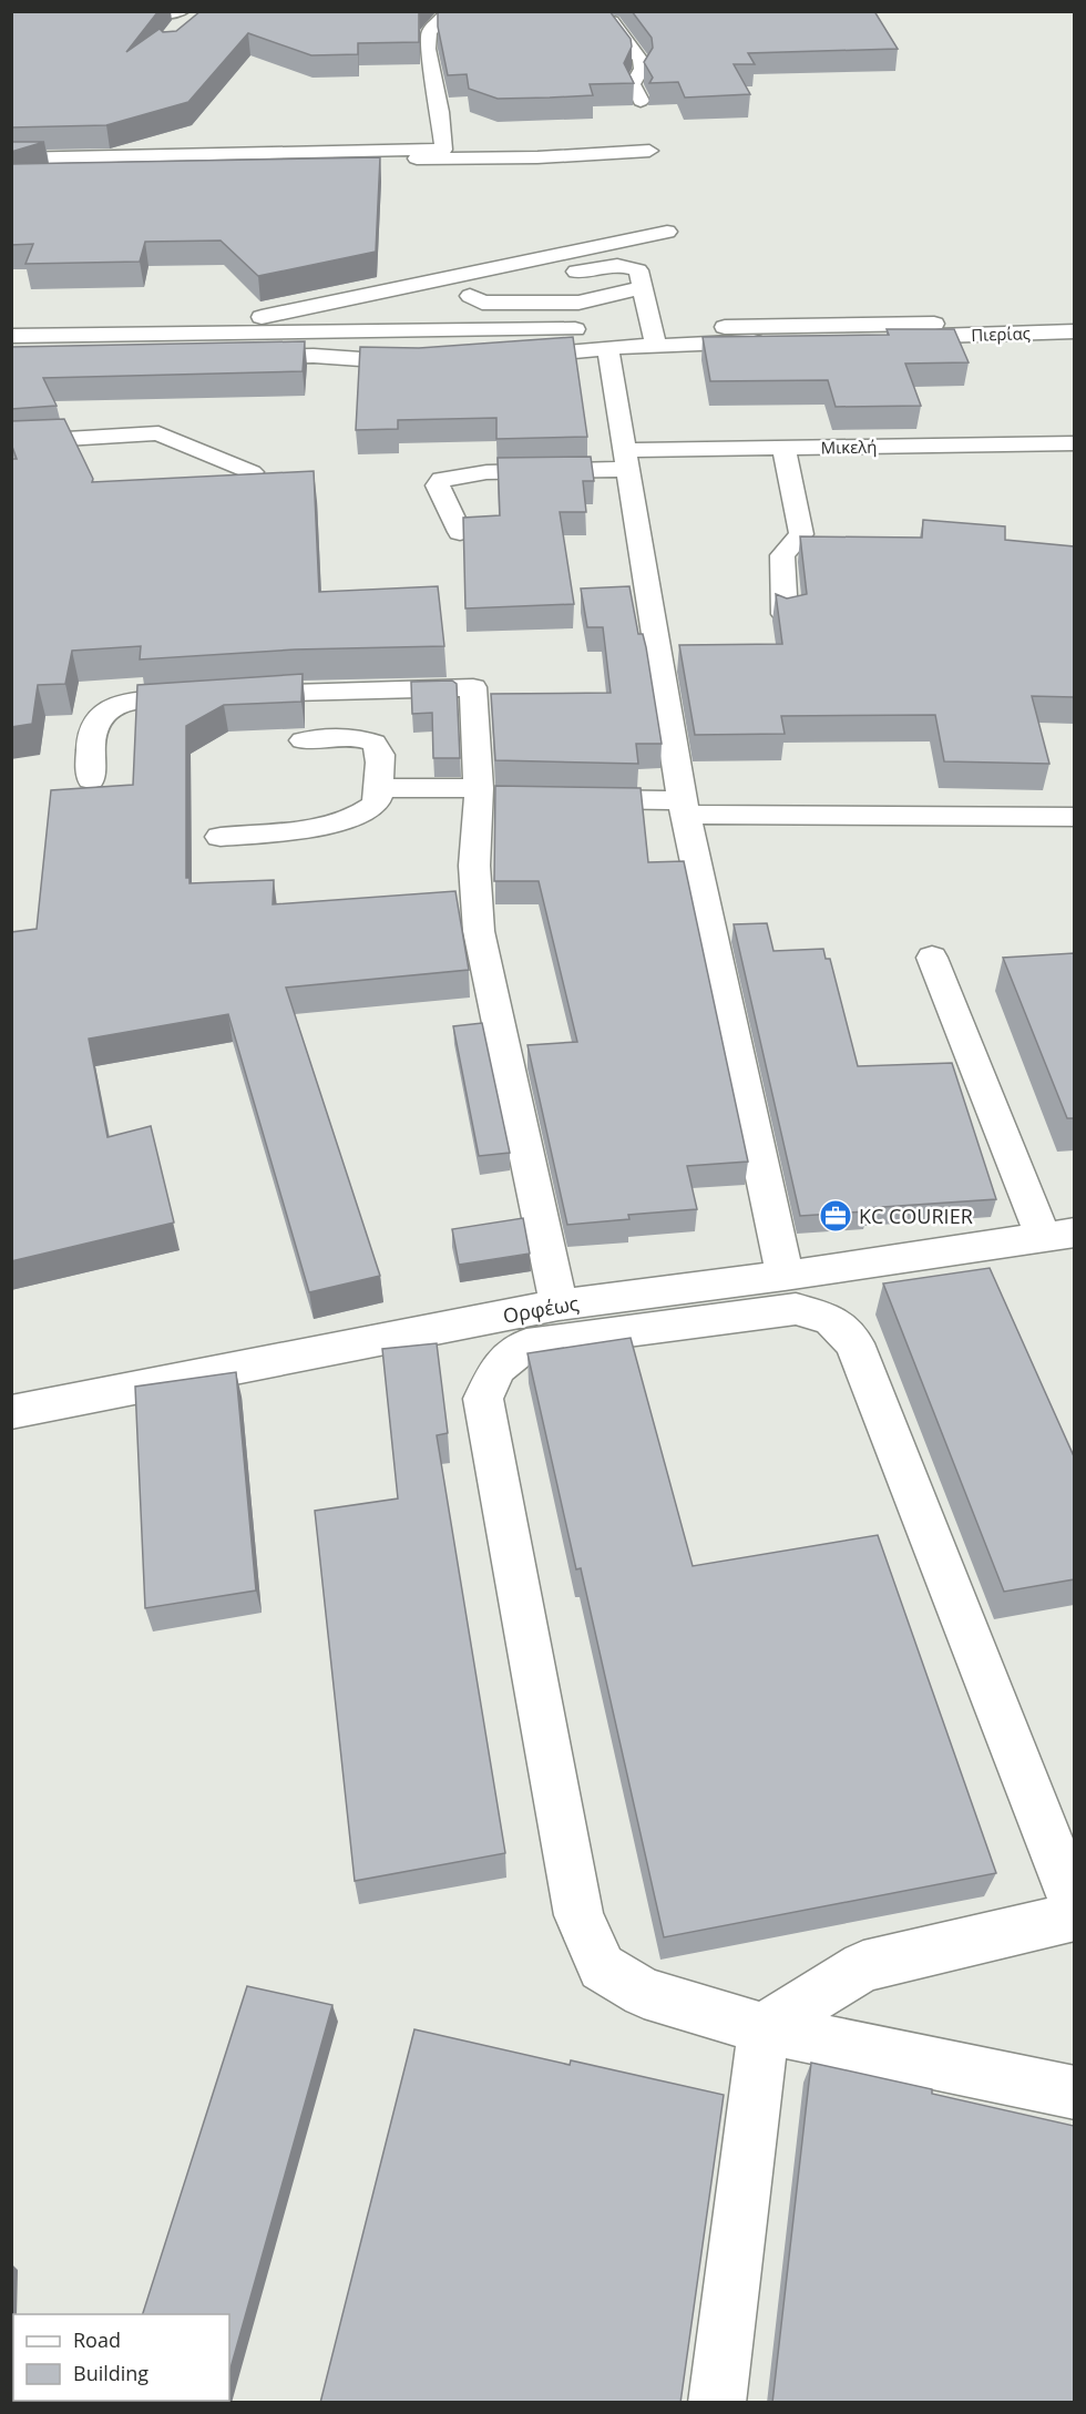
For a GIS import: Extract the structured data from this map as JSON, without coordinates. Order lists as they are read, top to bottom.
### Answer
{
  "streets": {
    "street": ["Πιερίας", "Μικελή", "Ορφέως"]
  },
  "places": {
    "office": ["KC COURIER"]
  },
  "legend": ["Road", "Building"]
}
